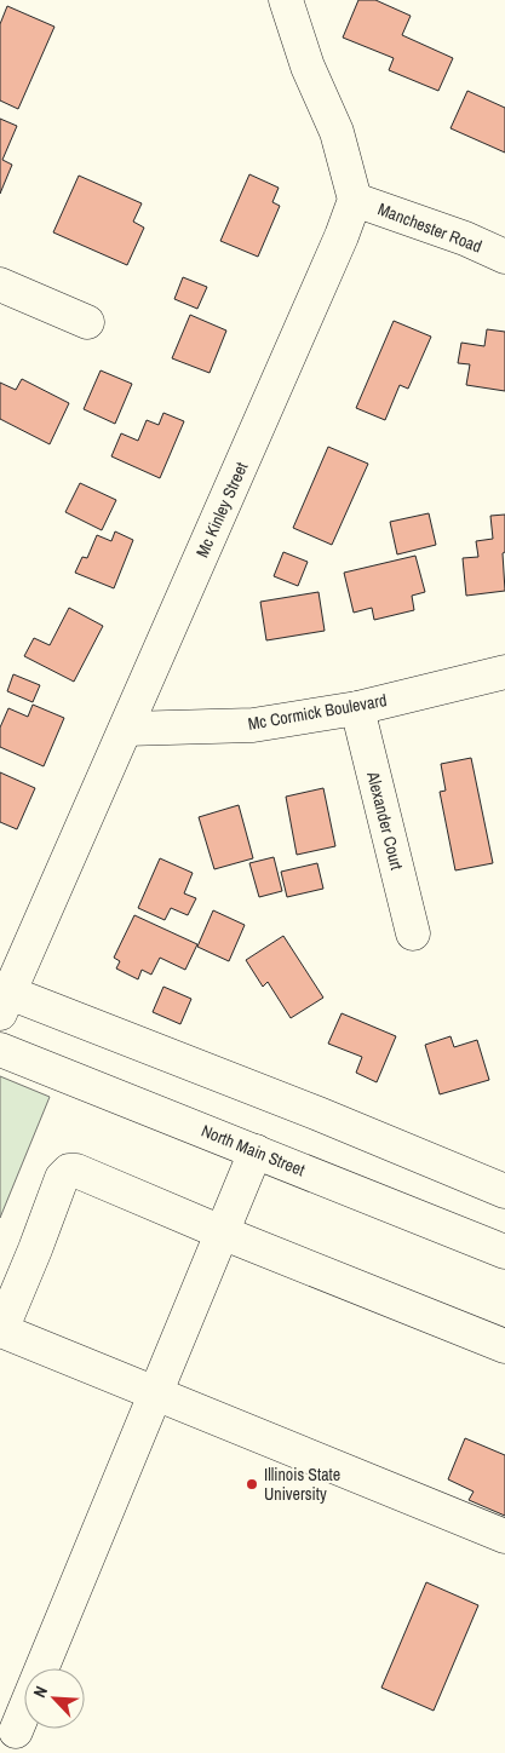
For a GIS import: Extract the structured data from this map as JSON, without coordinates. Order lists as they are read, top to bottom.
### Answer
{
  "streets": {
    "street": [
      "Manchester Road",
      "Mc Kinley Street",
      "Mc Cormick Boulevard",
      "Alexander Court",
      "North Main Street"
    ]
  },
  "crossings": [
    ["Manchester Road", "Mc Kinley Street"],
    ["Mc Kinley Street", "Mc Cormick Boulevard"],
    ["Mc Cormick Boulevard", "Alexander Court"]
  ],
  "places": ["Illinois State University"],
  "north": "top left"
}
